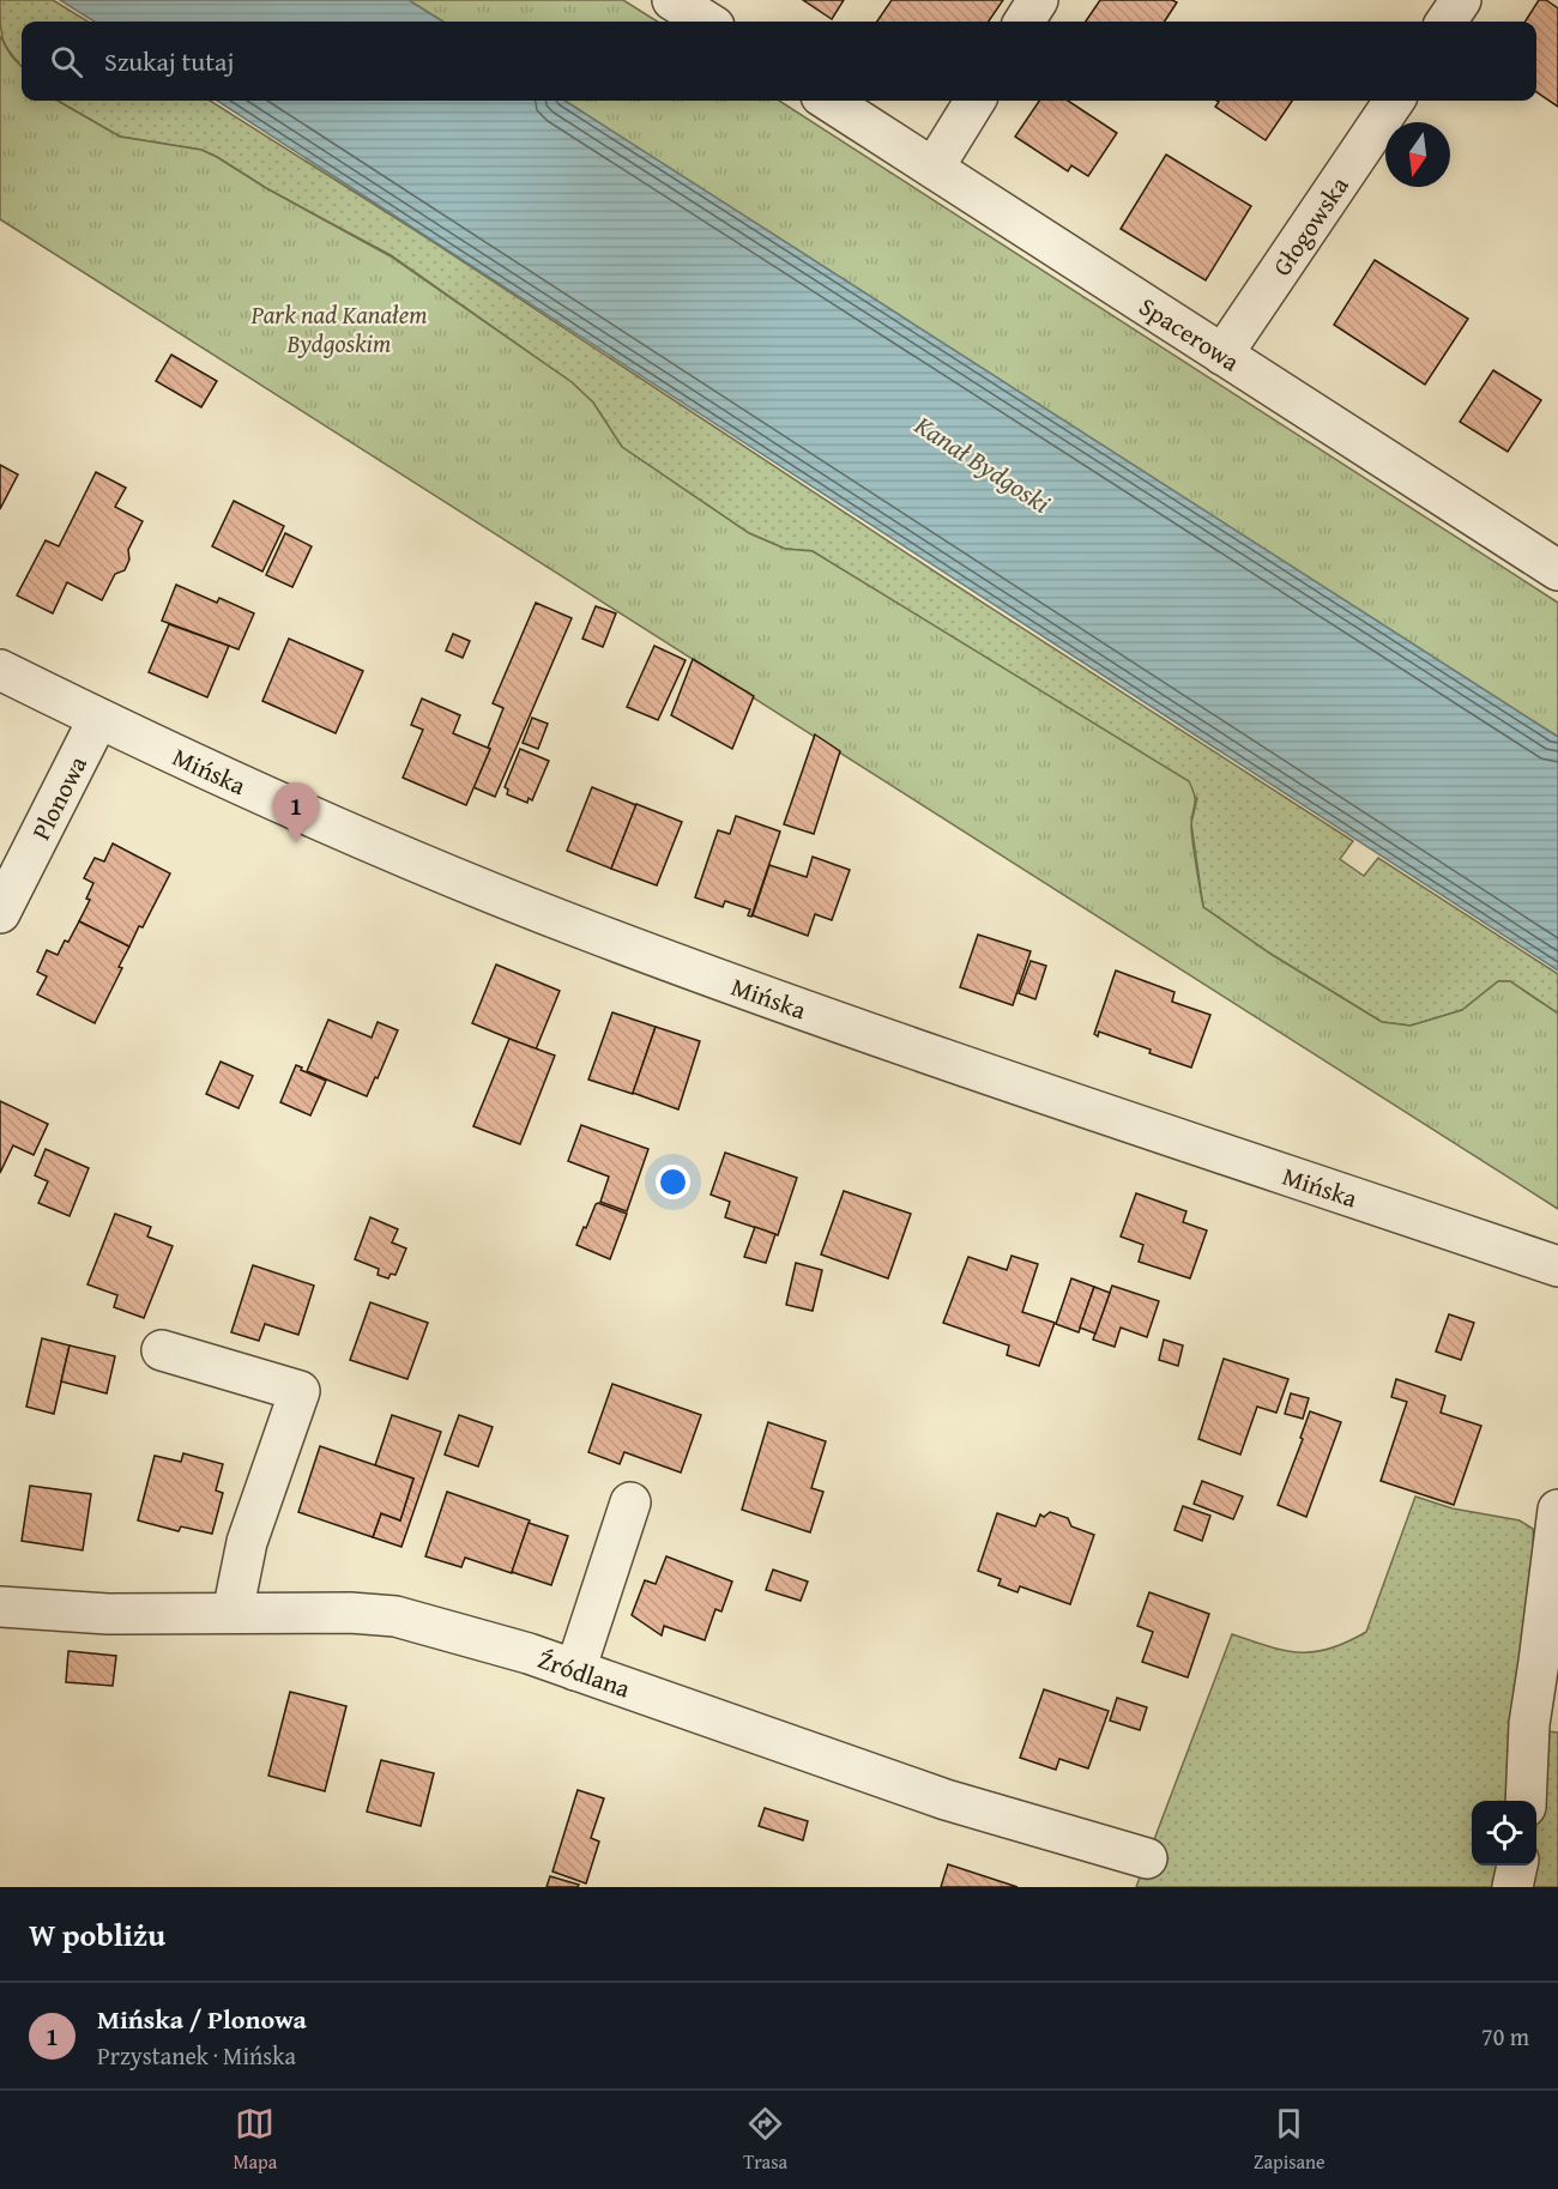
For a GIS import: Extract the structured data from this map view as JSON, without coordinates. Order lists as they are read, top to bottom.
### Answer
{
  "streets": {
    "street": [
      "Głogowska",
      "Spacerowa",
      "Mińska",
      "Plonowa",
      "Źródlana"
    ]
  },
  "crossings": [
    ["Głogowska", "Spacerowa"],
    ["Mińska", "Plonowa"]
  ],
  "water": ["Kanał Bydgoski"],
  "parks": ["Park nad Kanałem Bydgoskim"],
  "north": "bottom",
  "page": {
    "search": "Szukaj tutaj",
    "pins": "1",
    "heading": "W pobliżu",
    "list": [
      {
        "mark": "1",
        "name": "Mińska / Plonowa",
        "note": "Przystanek · Mińska",
        "value": "70 m"
      }
    ],
    "nav": ["Mapa", "Trasa", "Zapisane"]
  }
}
